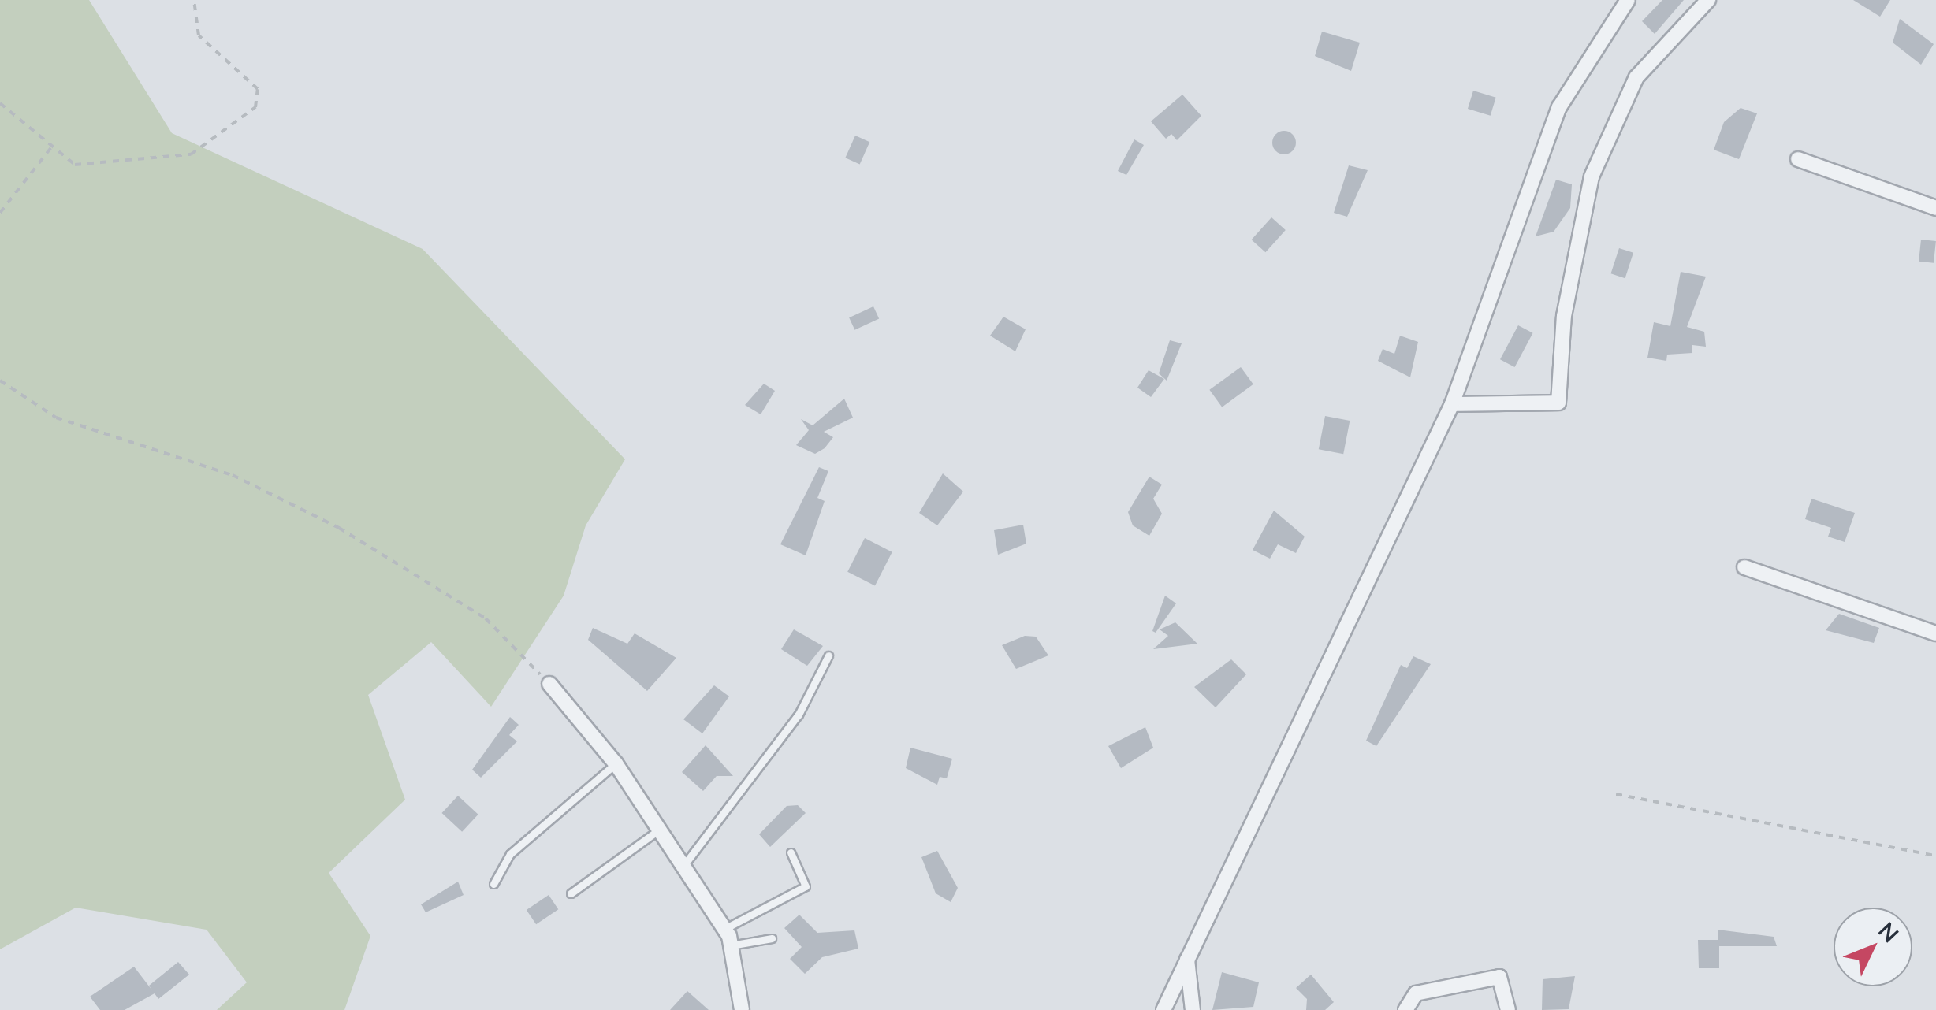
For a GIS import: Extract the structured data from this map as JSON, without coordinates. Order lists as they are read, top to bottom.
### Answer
{
  "north": "top right"
}
